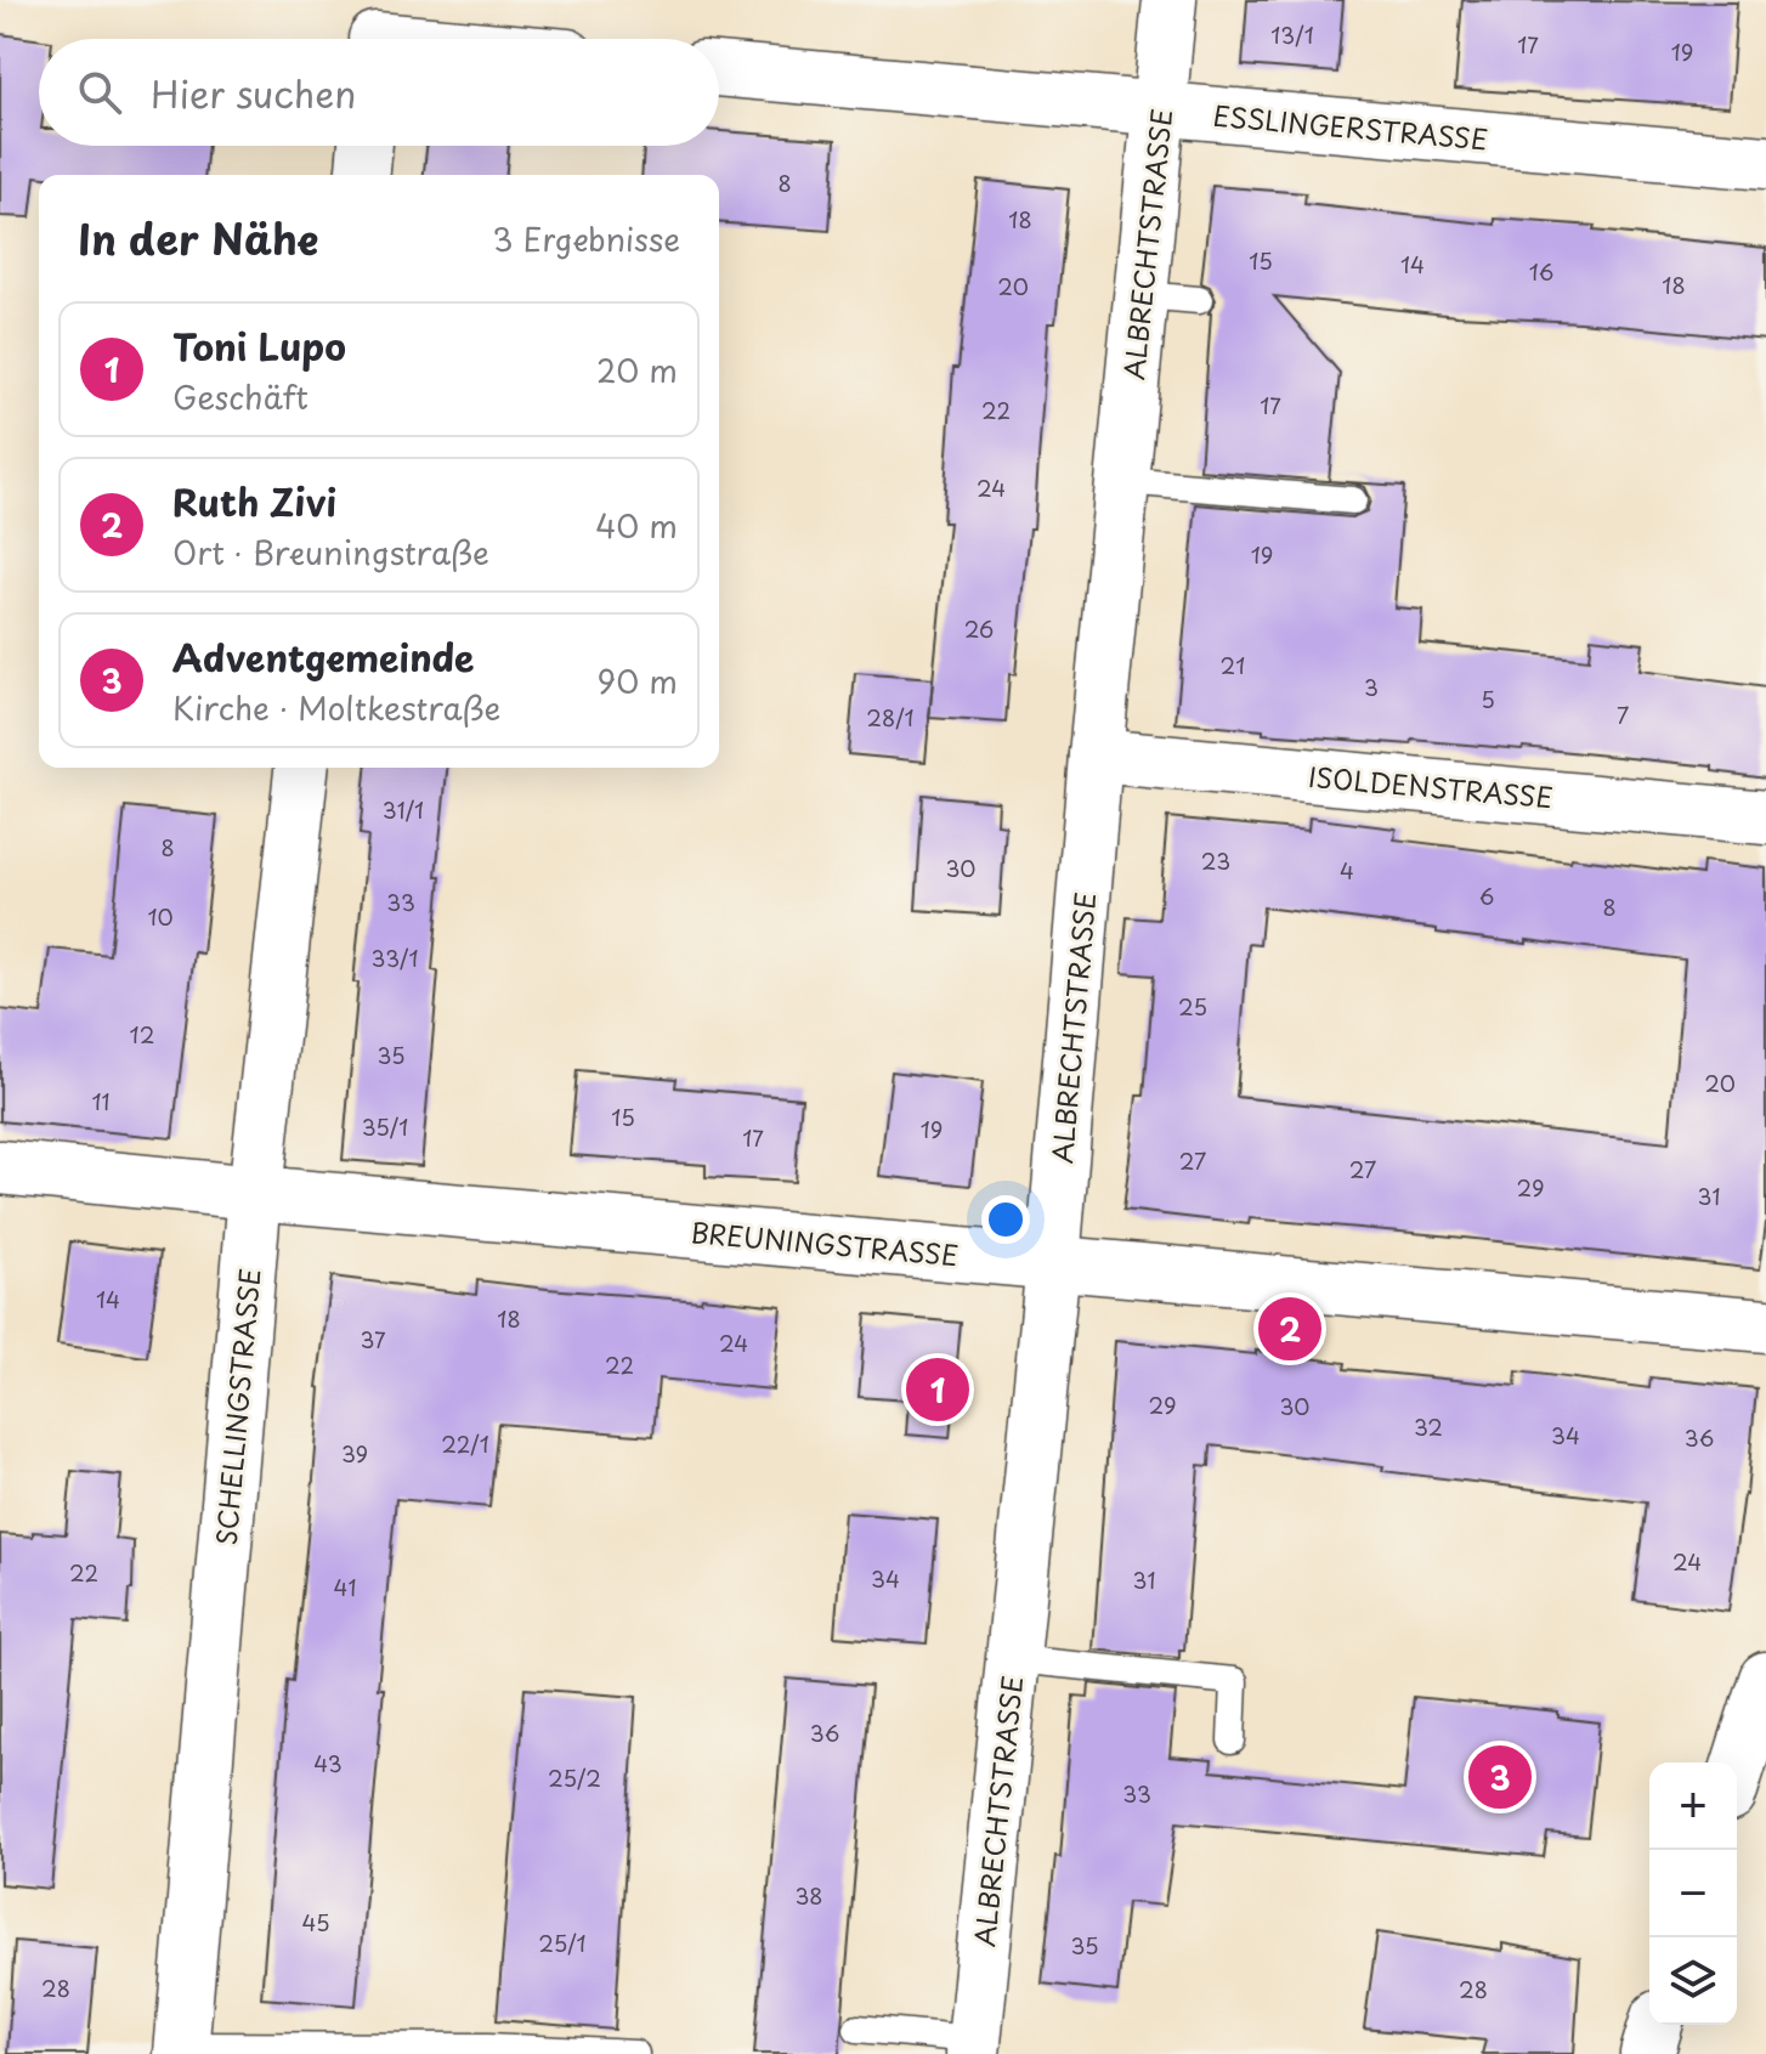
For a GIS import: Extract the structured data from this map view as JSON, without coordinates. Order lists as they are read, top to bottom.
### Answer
{
  "streets": {
    "street": [
      "ESSLINGERSTRASSE",
      "ALBRECHTSTRASSE",
      "ISOLDENSTRASSE",
      "BREUNINGSTRASSE",
      "SCHELLINGSTRASSE"
    ]
  },
  "crossings": [
    ["ESSLINGERSTRASSE", "ALBRECHTSTRASSE"],
    ["ALBRECHTSTRASSE", "ISOLDENSTRASSE"],
    ["ALBRECHTSTRASSE", "BREUNINGSTRASSE"],
    ["BREUNINGSTRASSE", "SCHELLINGSTRASSE"]
  ],
  "house_numbers": [
    "13/1",
    "17",
    "19",
    "8",
    "18",
    "15",
    "14",
    "16",
    "18",
    "20",
    "17",
    "22",
    "24",
    "19",
    "26",
    "21",
    "3",
    "5",
    "7",
    "28/1",
    "31/1",
    "8",
    "23",
    "30",
    "4",
    "6",
    "33",
    "8",
    "10",
    "33/1",
    "25",
    "12",
    "35",
    "20",
    "11",
    "15",
    "35/1",
    "19",
    "17",
    "27",
    "27",
    "29",
    "31",
    "14",
    "18",
    "37",
    "24",
    "22",
    "29",
    "30",
    "32",
    "34",
    "36",
    "22/1",
    "39",
    "24",
    "22",
    "34",
    "31",
    "41",
    "36",
    "43",
    "25/2",
    "33",
    "38",
    "45",
    "25/1",
    "35",
    "28",
    "28"
  ],
  "page": {
    "search": "Hier suchen",
    "heading": ["In der Nähe", "3 Ergebnisse"],
    "list": [
      {
        "mark": "1",
        "name": "Toni Lupo",
        "note": "Geschäft",
        "value": "20 m"
      },
      {
        "mark": "2",
        "name": "Ruth Zivi",
        "note": "Ort · Breuningstraße",
        "value": "40 m"
      },
      {
        "mark": "3",
        "name": "Adventgemeinde",
        "note": "Kirche · Moltkestraße",
        "value": "90 m"
      }
    ],
    "pins": ["2", "1", "3"],
    "map_buttons": ["+", "−"]
  }
}
